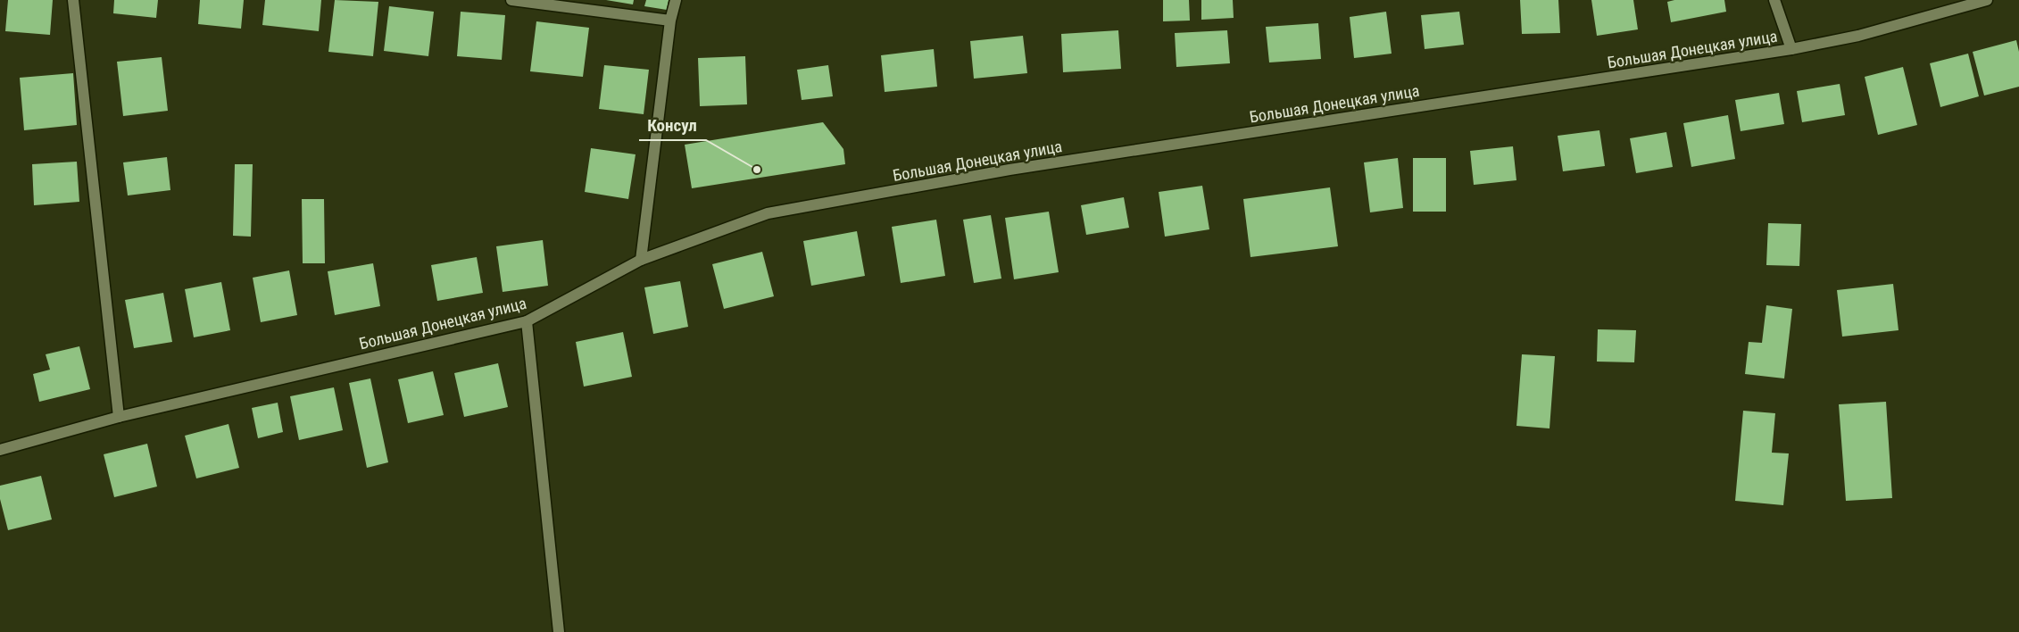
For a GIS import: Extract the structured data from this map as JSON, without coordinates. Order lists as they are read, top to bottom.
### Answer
{
  "streets": {
    "street": ["Большая Донецкая улица"]
  },
  "places": ["Консул"]
}
